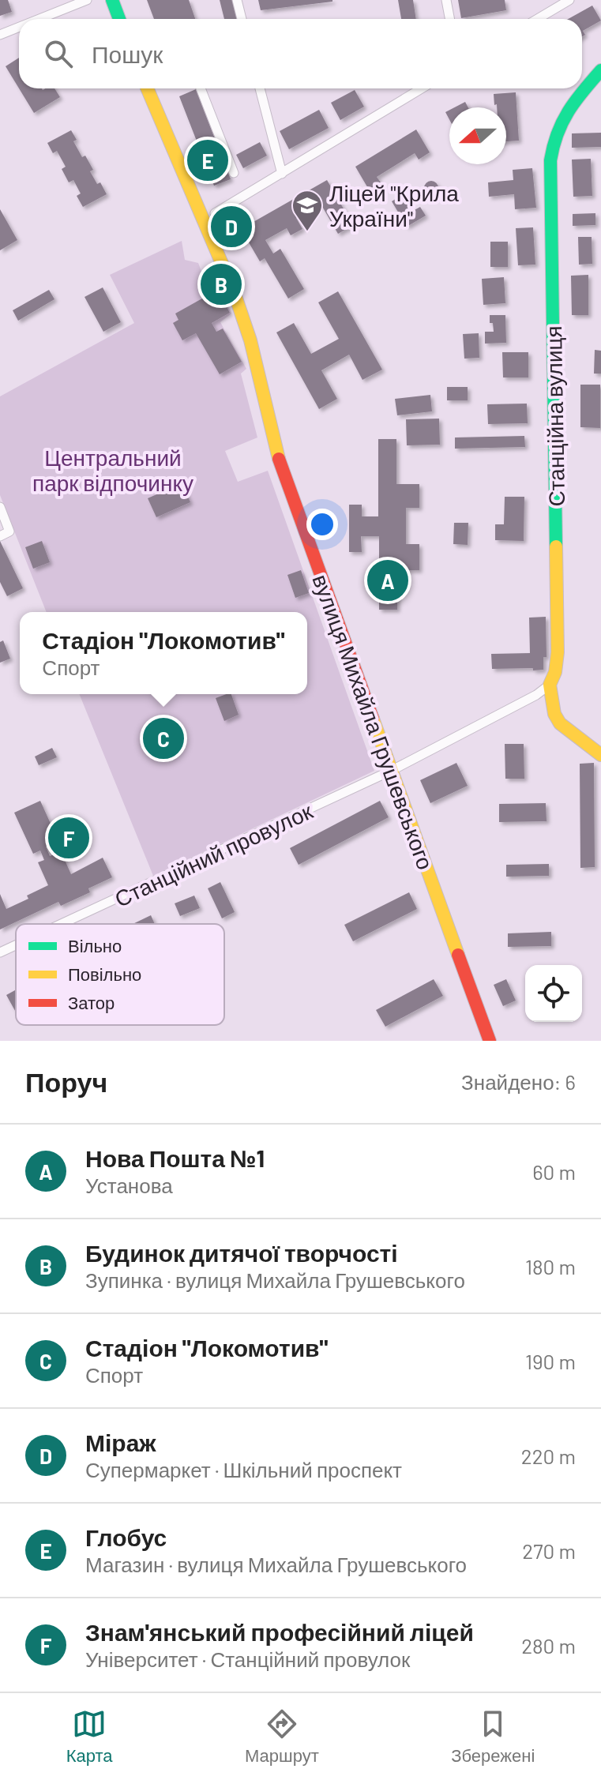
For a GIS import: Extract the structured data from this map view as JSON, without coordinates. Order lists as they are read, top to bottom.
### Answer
{
  "streets": {
    "main road": ["Станційна вулиця", "вулиця Михайла Грушевського"],
    "street": ["Станційний провулок"]
  },
  "crossings": [
    ["Станційна вулиця", "Станційний провулок"],
    ["вулиця Михайла Грушевського", "Станційний провулок"]
  ],
  "parks": ["Центральний парк відпочинку"],
  "places": {
    "school or university": ["Ліцей \"Крила України\""]
  },
  "legend": ["Вільно", "Повільно", "Затор"],
  "north": "left",
  "page": {
    "search": "Пошук",
    "pins": [
      "E",
      "D",
      "B",
      "A",
      "C",
      "F"
    ],
    "popup": ["Стадіон \"Локомотив\"", "Спорт"],
    "heading": ["Поруч", "Знайдено: 6"],
    "list": [
      {
        "mark": "A",
        "name": "Нова Пошта №1",
        "note": "Установа",
        "value": "60 m"
      },
      {
        "mark": "B",
        "name": "Будинок дитячої творчості",
        "note": "Зупинка · вулиця Михайла Грушевського",
        "value": "180 m"
      },
      {
        "mark": "C",
        "name": "Стадіон \"Локомотив\"",
        "note": "Спорт",
        "value": "190 m"
      },
      {
        "mark": "D",
        "name": "Міраж",
        "note": "Супермаркет · Шкільний проспект",
        "value": "220 m"
      },
      {
        "mark": "E",
        "name": "Глобус",
        "note": "Магазин · вулиця Михайла Грушевського",
        "value": "270 m"
      },
      {
        "mark": "F",
        "name": "Знам'янський професійний ліцей",
        "note": "Університет · Станційний провулок",
        "value": "280 m"
      }
    ],
    "nav": ["Карта", "Маршрут", "Збережені"]
  }
}
